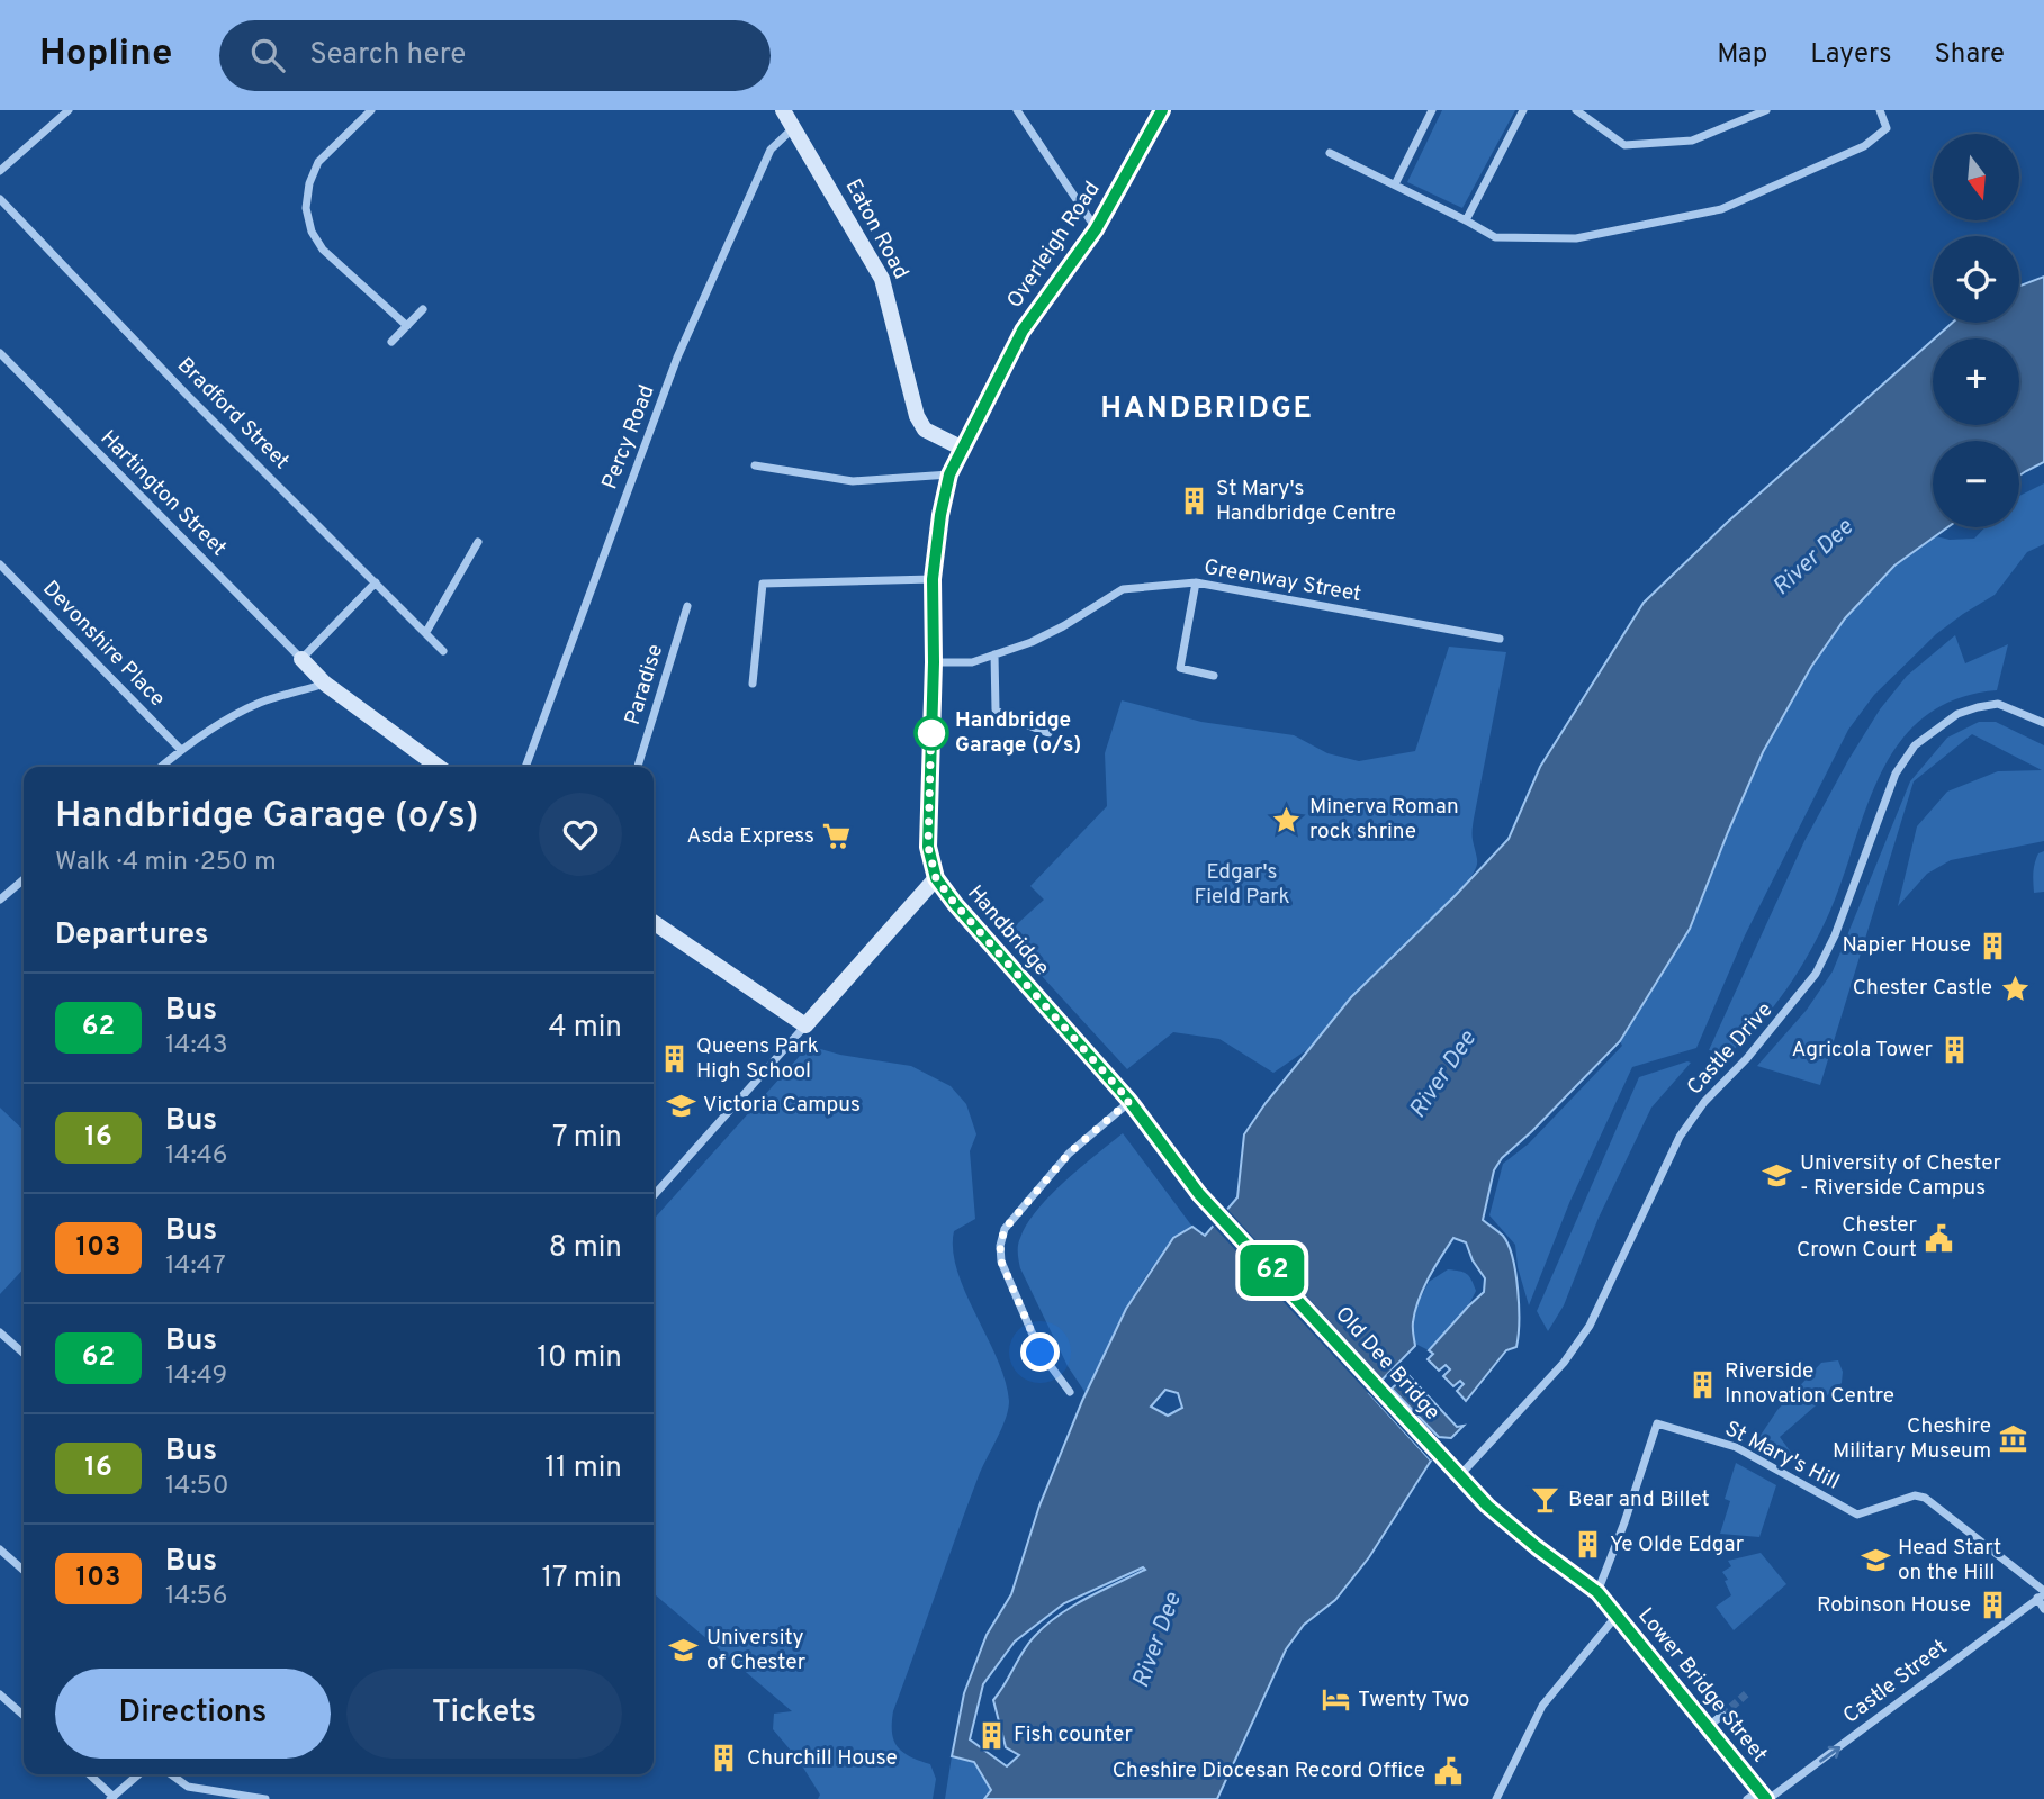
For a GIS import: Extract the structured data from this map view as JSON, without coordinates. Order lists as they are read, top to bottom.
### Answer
{
  "streets": {
    "street": [
      "Eaton Road",
      "Overleigh Road",
      "Bradford Street",
      "Percy Road",
      "Hartington Street",
      "Greenway Street",
      "Devonshire Place",
      "Paradise",
      "Handbridge",
      "Castle Drive",
      "Old Dee Bridge",
      "St Mary's Hill",
      "Castle Street",
      "Lower Bridge Street"
    ]
  },
  "crossings": [
    ["Eaton Road", "Overleigh Road"],
    ["Eaton Road", "Percy Road"],
    ["Eaton Road", "Handbridge"],
    ["Overleigh Road", "Handbridge"],
    ["Greenway Street", "Handbridge"],
    ["Handbridge", "Old Dee Bridge"],
    ["Castle Drive", "Old Dee Bridge"],
    ["Castle Drive", "Lower Bridge Street"],
    ["Old Dee Bridge", "Lower Bridge Street"],
    ["St Mary's Hill", "Castle Street"],
    ["St Mary's Hill", "Lower Bridge Street"],
    ["Castle Street", "Lower Bridge Street"]
  ],
  "one_way": ["Castle Street"],
  "districts": ["HANDBRIDGE"],
  "water": ["River Dee"],
  "parks": ["Edgar's Field Park"],
  "places": {
    "building": [
      "St Mary's Handbridge Centre",
      "Napier House",
      "Agricola Tower",
      "Queens Park High School",
      "Riverside Innovation Centre",
      "Ye Olde Edgar",
      "Robinson House",
      "Fish counter",
      "Churchill House"
    ],
    "other": ["Handbridge Garage (o/s)"],
    "place": ["Minerva Roman rock shrine", "Chester Castle"],
    "supermarket": ["Asda Express"],
    "school or university": [
      "Victoria Campus",
      "University of Chester - Riverside Campus",
      "Head Start on the Hill",
      "University of Chester"
    ],
    "public building": ["Chester Crown Court", "Cheshire Diocesan Record Office"],
    "museum": ["Cheshire Military Museum"],
    "bar": ["Bear and Billet"],
    "hotel": ["Twenty Two"]
  },
  "lines": ["bus line 62"],
  "north": "bottom",
  "page": {
    "header": "Hopline",
    "search": "Search here",
    "nav": ["Map", "Layers", "Share"],
    "on_map": "62",
    "map_buttons": ["+", "−"],
    "heading": [
      ["Handbridge Garage (o/s)", "Walk · 4 min · 250 m"],
      "Departures"
    ],
    "list": [
      {
        "mark": "62",
        "name": "Bus",
        "note": "14:43",
        "value": "4 min"
      },
      {
        "mark": "16",
        "name": "Bus",
        "note": "14:46",
        "value": "7 min"
      },
      {
        "mark": "103",
        "name": "Bus",
        "note": "14:47",
        "value": "8 min"
      },
      {
        "mark": "62",
        "name": "Bus",
        "note": "14:49",
        "value": "10 min"
      },
      {
        "mark": "16",
        "name": "Bus",
        "note": "14:50",
        "value": "11 min"
      },
      {
        "mark": "103",
        "name": "Bus",
        "note": "14:56",
        "value": "17 min"
      }
    ],
    "buttons": ["Directions", "Tickets"]
  }
}
